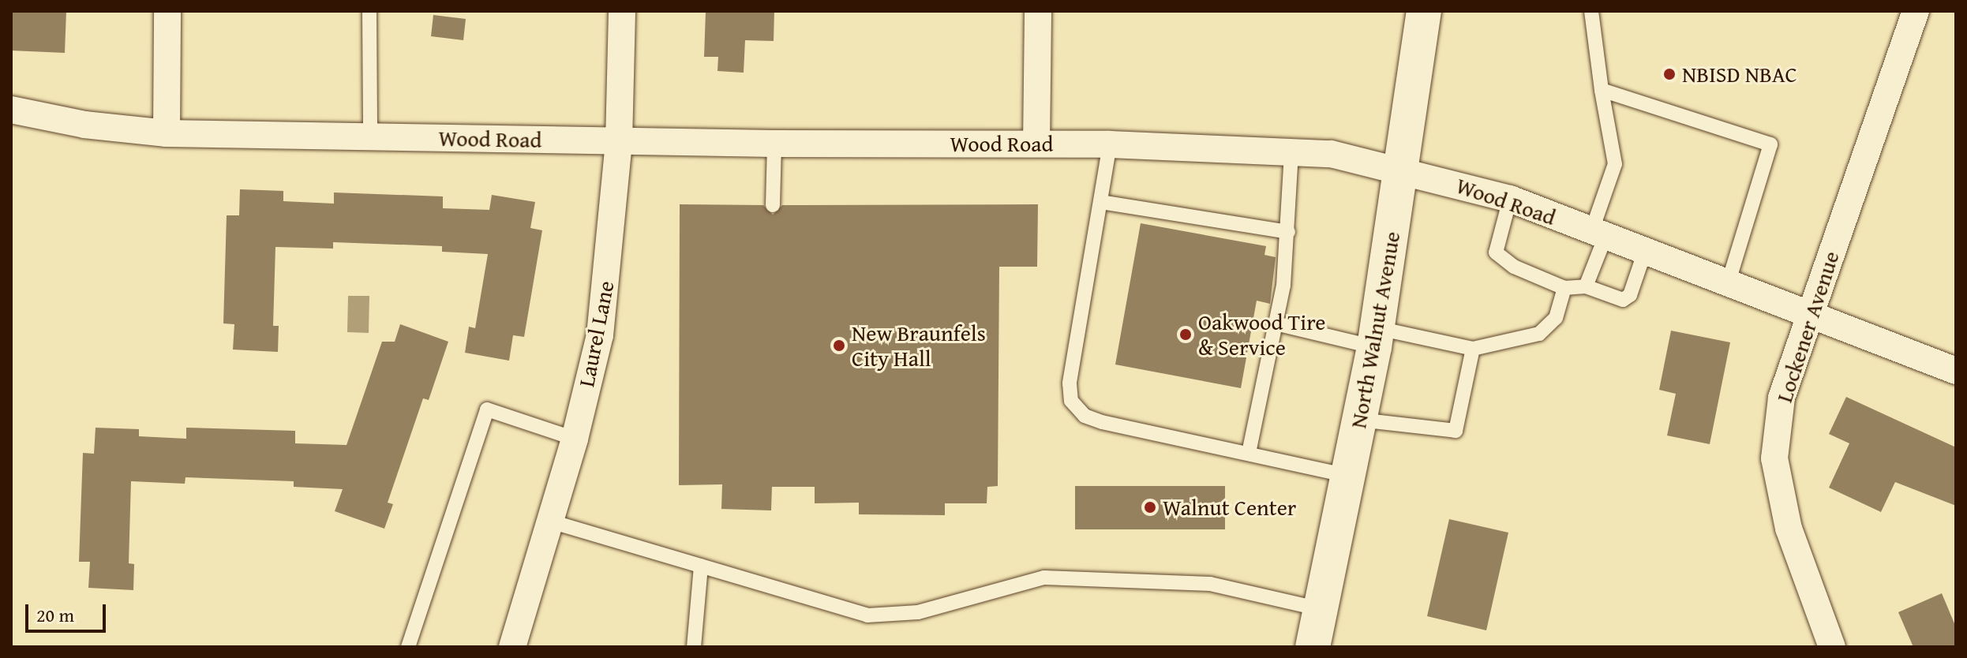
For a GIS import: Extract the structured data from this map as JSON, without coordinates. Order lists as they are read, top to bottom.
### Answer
{
  "streets": {
    "main road": ["North Walnut Avenue"],
    "street": ["Wood Road", "Lockener Avenue", "Laurel Lane"]
  },
  "crossings": [
    ["Wood Road", "Lockener Avenue"],
    ["Wood Road", "North Walnut Avenue"],
    ["Wood Road", "Laurel Lane"]
  ],
  "places": [
    "NBISD NBAC",
    "Oakwood Tire & Service",
    "New Braunfels City Hall",
    "Walnut Center"
  ],
  "scale_bar": "20 m"
}
